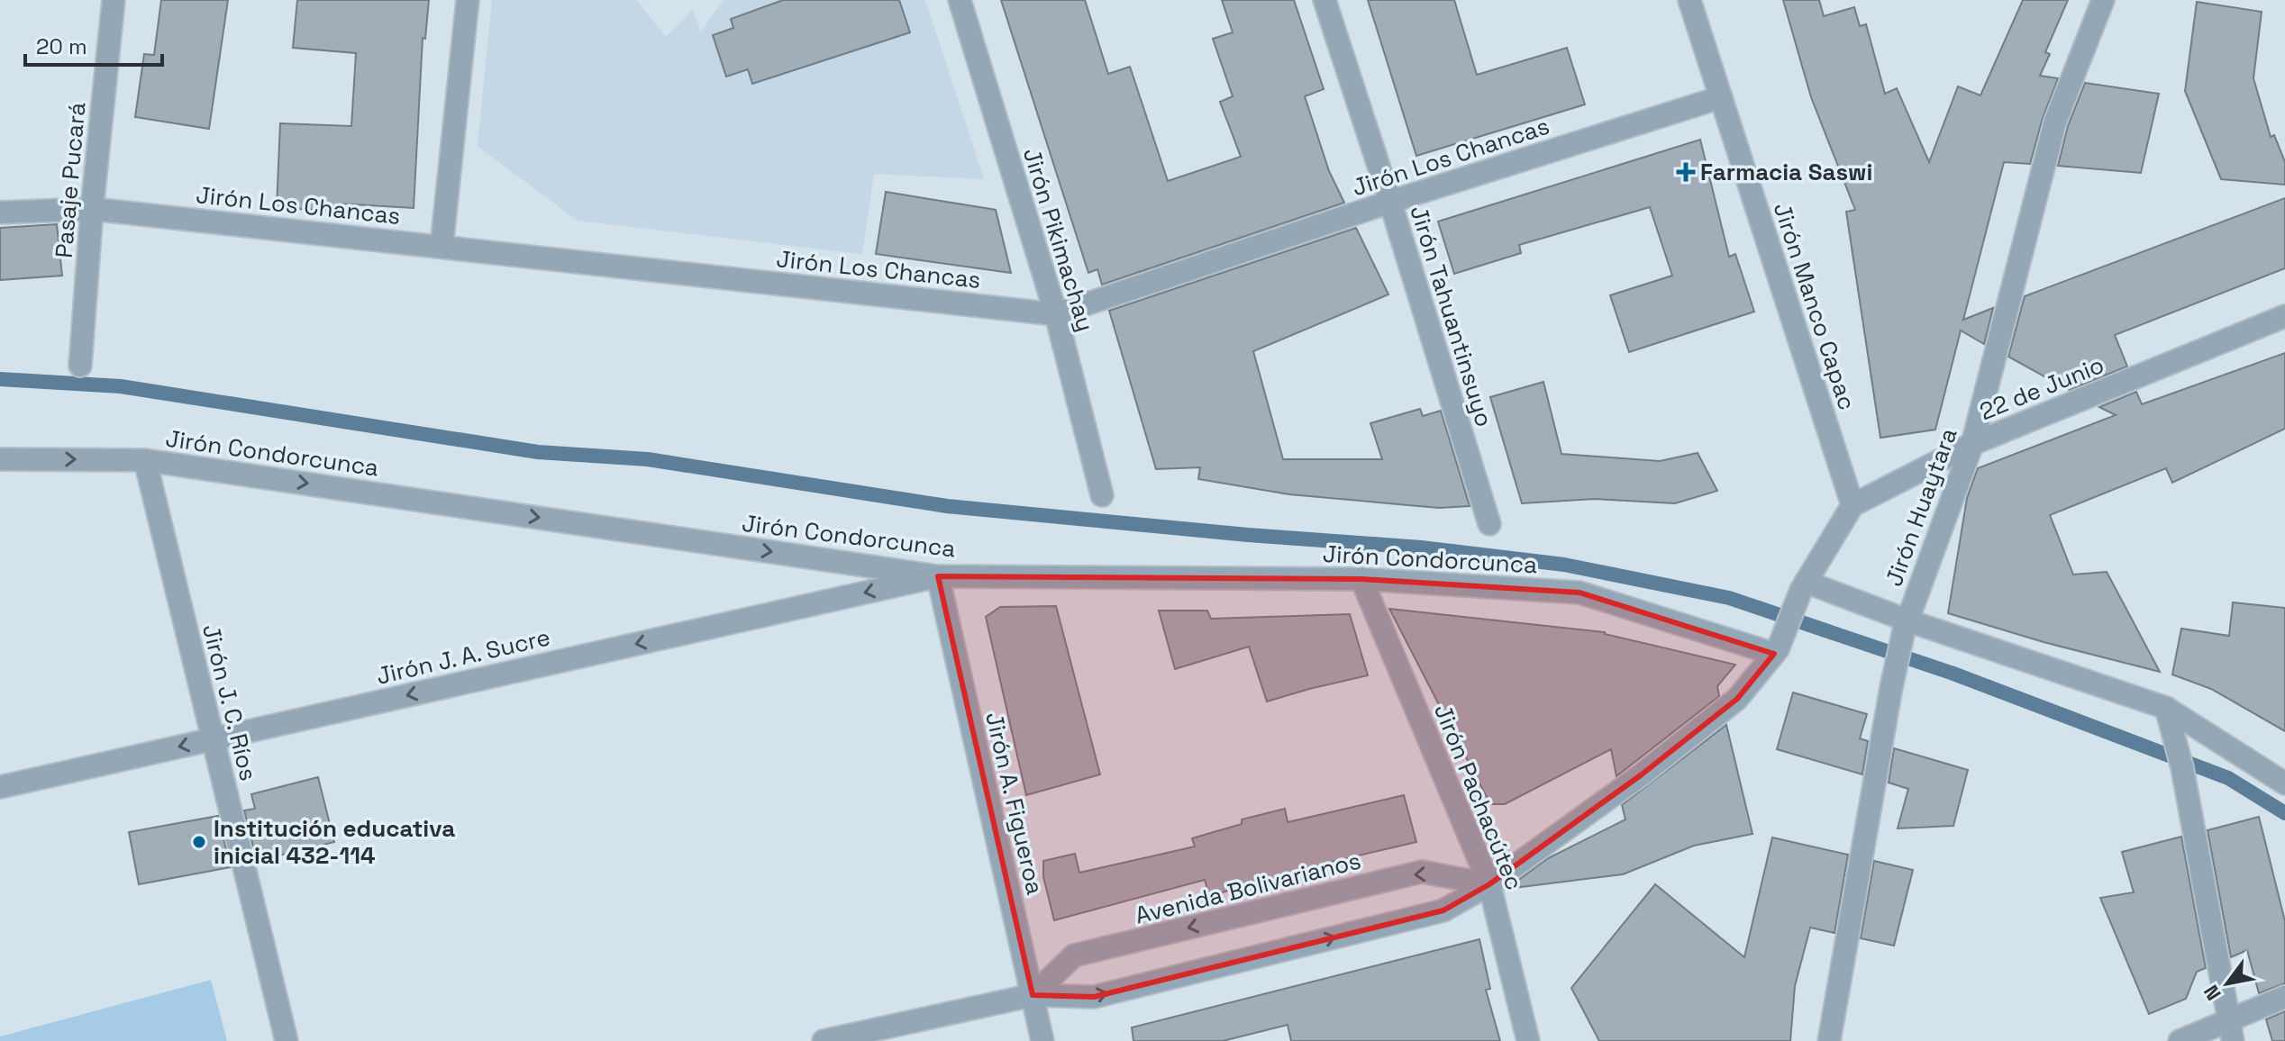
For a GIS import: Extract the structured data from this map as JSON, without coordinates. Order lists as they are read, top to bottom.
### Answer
{
  "streets": {
    "street": [
      "Jirón Los Chancas",
      "Pasaje Pucará",
      "Jirón Pikimachay",
      "Jirón Manco Capac",
      "Jirón Tahuantinsuyo",
      "22 de Junio",
      "Jirón Condorcunca",
      "Jirón Huaytara",
      "Jirón J. A. Sucre",
      "Jirón J. C. Ríos",
      "Jirón Pachacútec",
      "Jirón A. Figueroa",
      "Avenida Bolivarianos"
    ]
  },
  "crossings": [
    ["Jirón Los Chancas", "Pasaje Pucará"],
    ["Jirón Los Chancas", "Jirón Pikimachay"],
    ["Jirón Los Chancas", "Jirón Manco Capac"],
    ["Jirón Los Chancas", "Jirón Tahuantinsuyo"],
    ["Jirón Manco Capac", "22 de Junio"],
    ["22 de Junio", "Jirón Huaytara"],
    ["Jirón Condorcunca", "Jirón J. A. Sucre"],
    ["Jirón Condorcunca", "Jirón J. C. Ríos"],
    ["Jirón Condorcunca", "Jirón Pachacútec"],
    ["Jirón Condorcunca", "Jirón A. Figueroa"],
    ["Jirón J. A. Sucre", "Jirón J. C. Ríos"],
    ["Jirón J. A. Sucre", "Jirón A. Figueroa"],
    ["Jirón Pachacútec", "Avenida Bolivarianos"],
    ["Jirón A. Figueroa", "Avenida Bolivarianos"]
  ],
  "one_way": ["Jirón Condorcunca", "Jirón J. A. Sucre"],
  "places": {
    "health": ["Farmacia Saswi"],
    "other": ["Institución educativa inicial 432-114"]
  },
  "scale_bar": "20 m",
  "north": "bottom left"
}
